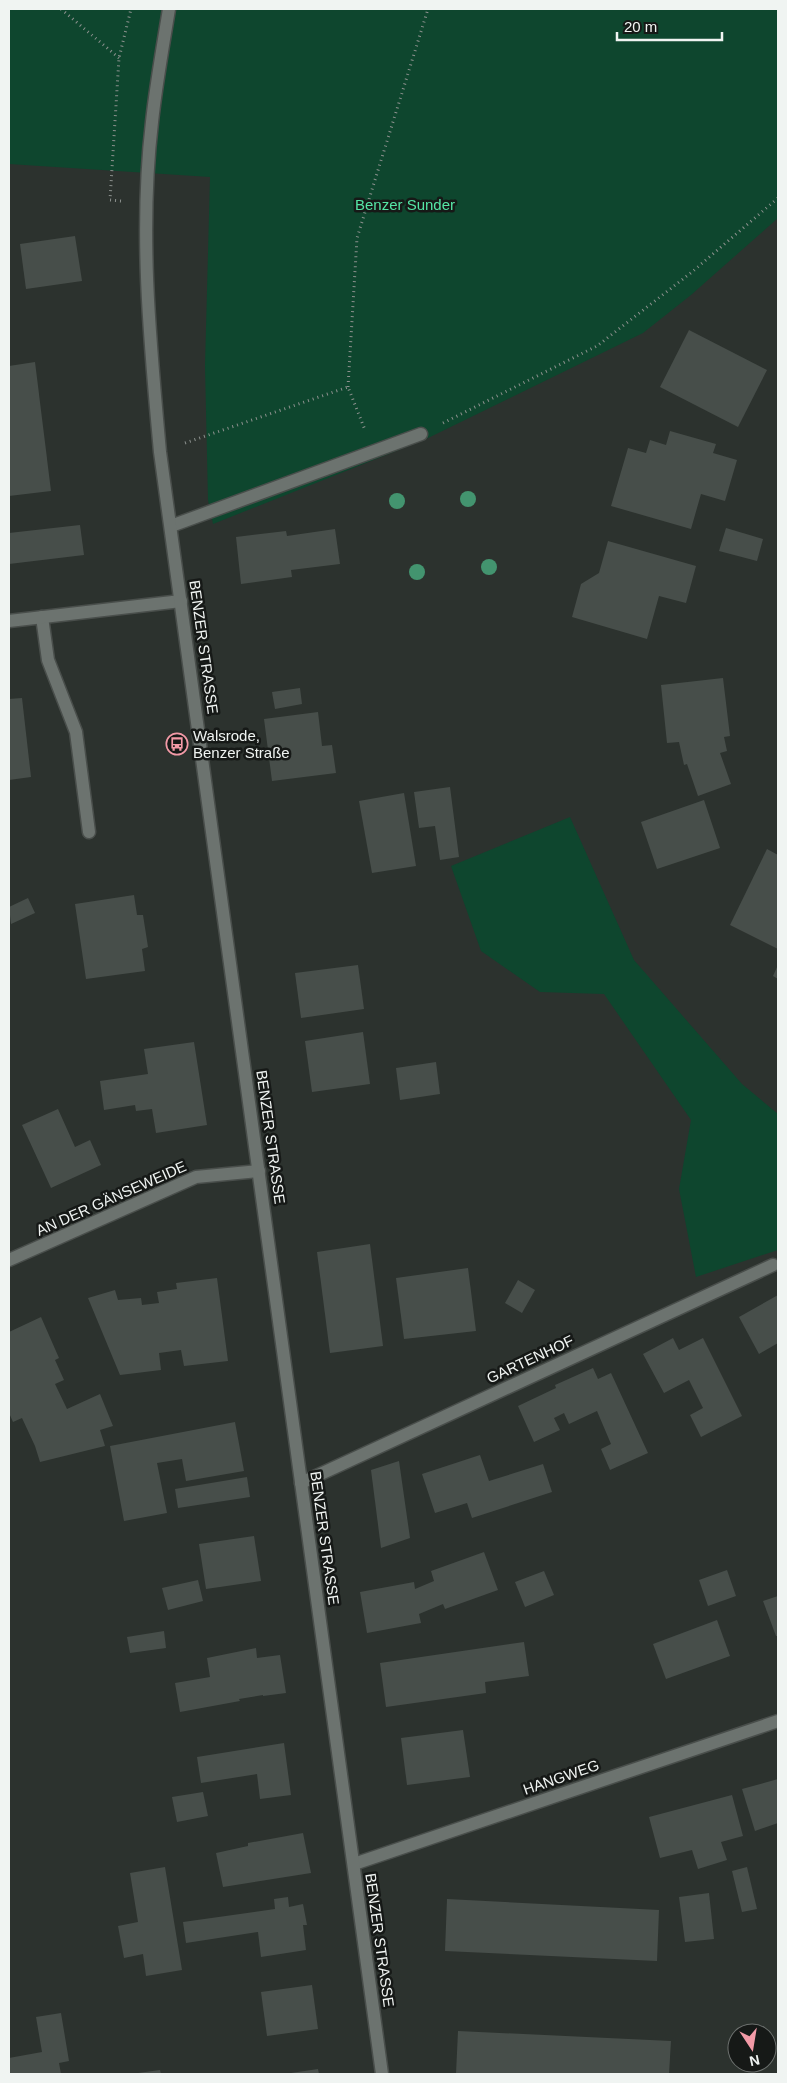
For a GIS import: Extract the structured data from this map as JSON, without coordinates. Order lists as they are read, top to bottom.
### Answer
{
  "streets": {
    "street": [
      "BENZER STRASSE",
      "AN DER GÄNSEWEIDE",
      "GARTENHOF",
      "HANGWEG"
    ]
  },
  "crossings": [
    ["BENZER STRASSE", "AN DER GÄNSEWEIDE"],
    ["BENZER STRASSE", "GARTENHOF"],
    ["BENZER STRASSE", "HANGWEG"]
  ],
  "parks": ["Benzer Sunder"],
  "places": {
    "bus stop": ["Walsrode, Benzer Straße"]
  },
  "scale_bar": "20 m",
  "north": "bottom"
}
